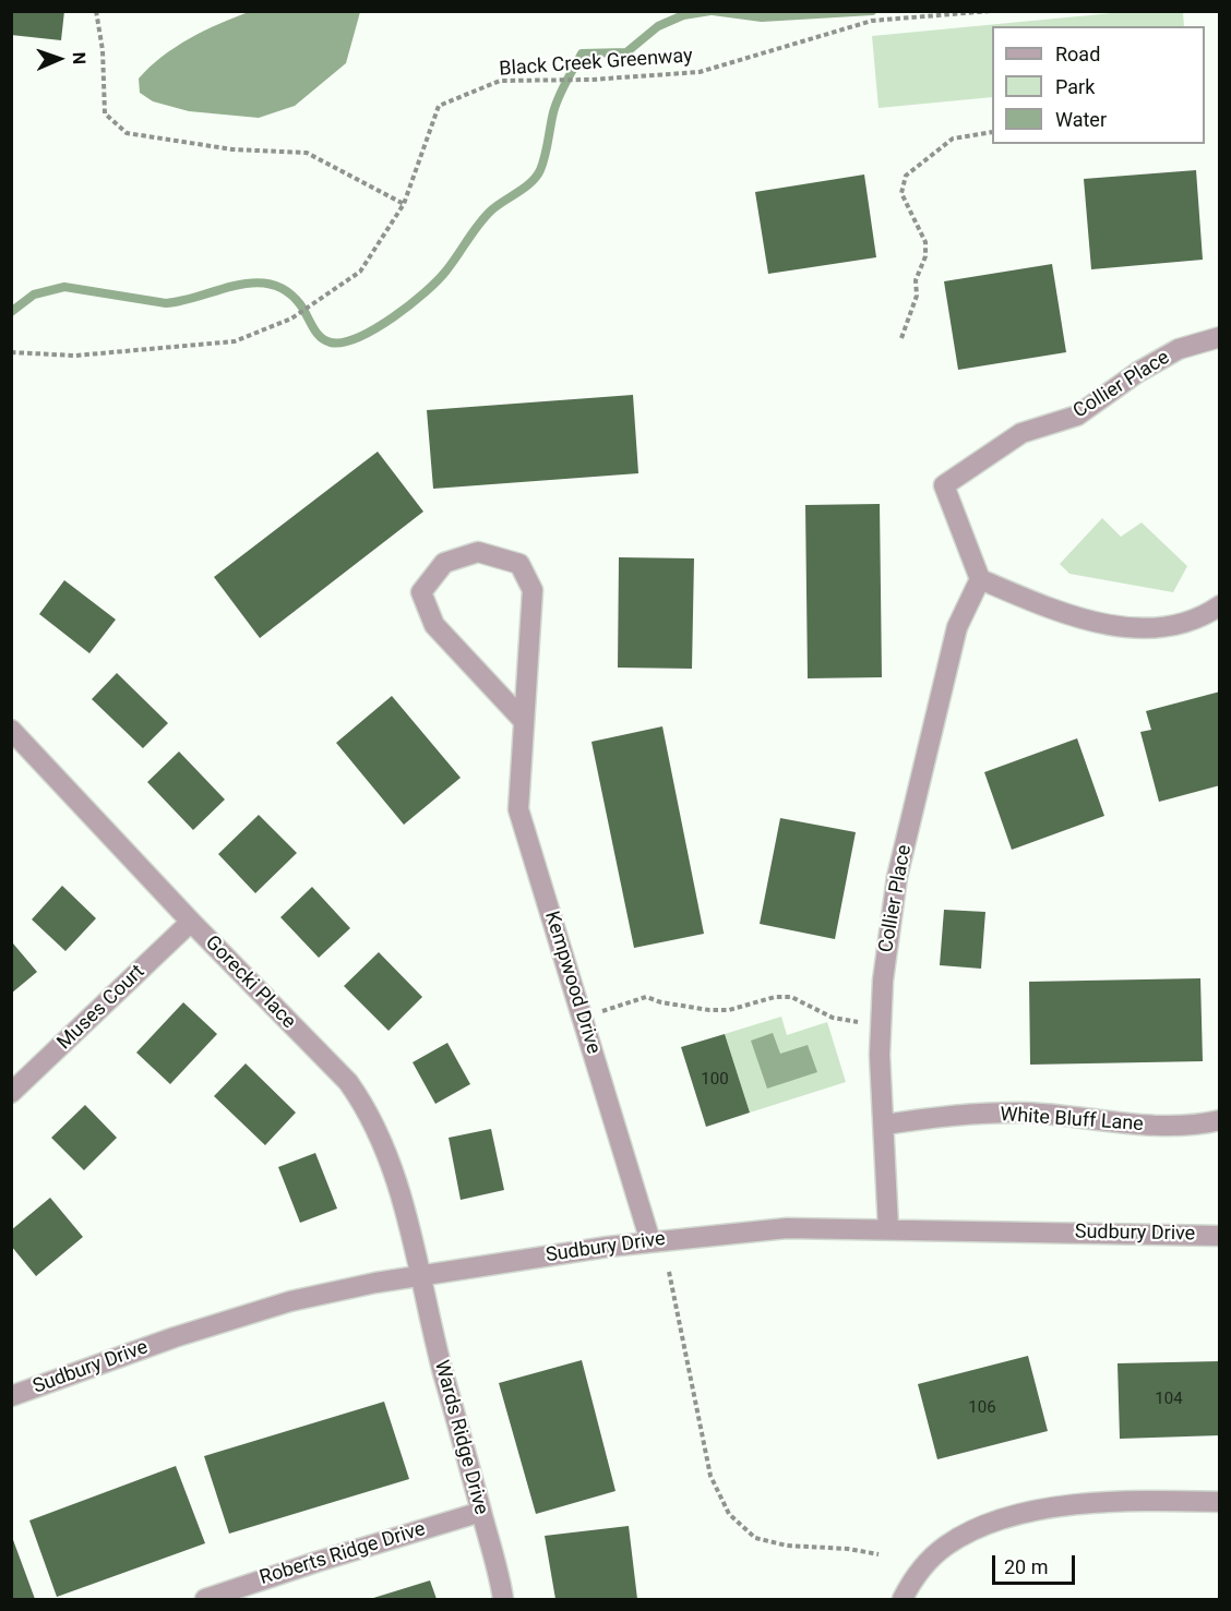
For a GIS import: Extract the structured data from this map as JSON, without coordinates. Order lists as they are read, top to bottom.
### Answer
{
  "streets": {
    "street": [
      "Collier Place",
      "Gorecki Place",
      "Kempwood Drive",
      "Muses Court",
      "White Bluff Lane",
      "Sudbury Drive",
      "Wards Ridge Drive",
      "Roberts Ridge Drive"
    ],
    "path": ["Black Creek Greenway"]
  },
  "crossings": [
    ["Collier Place", "White Bluff Lane"],
    ["Collier Place", "Sudbury Drive"],
    ["Gorecki Place", "Muses Court"],
    ["Gorecki Place", "Sudbury Drive"],
    ["Gorecki Place", "Wards Ridge Drive"],
    ["Kempwood Drive", "Sudbury Drive"],
    ["Sudbury Drive", "Wards Ridge Drive"],
    ["Wards Ridge Drive", "Roberts Ridge Drive"]
  ],
  "house_numbers": ["100", "104", "106"],
  "legend": ["Road", "Park", "Water"],
  "scale_bar": "20 m",
  "north": "right"
}
